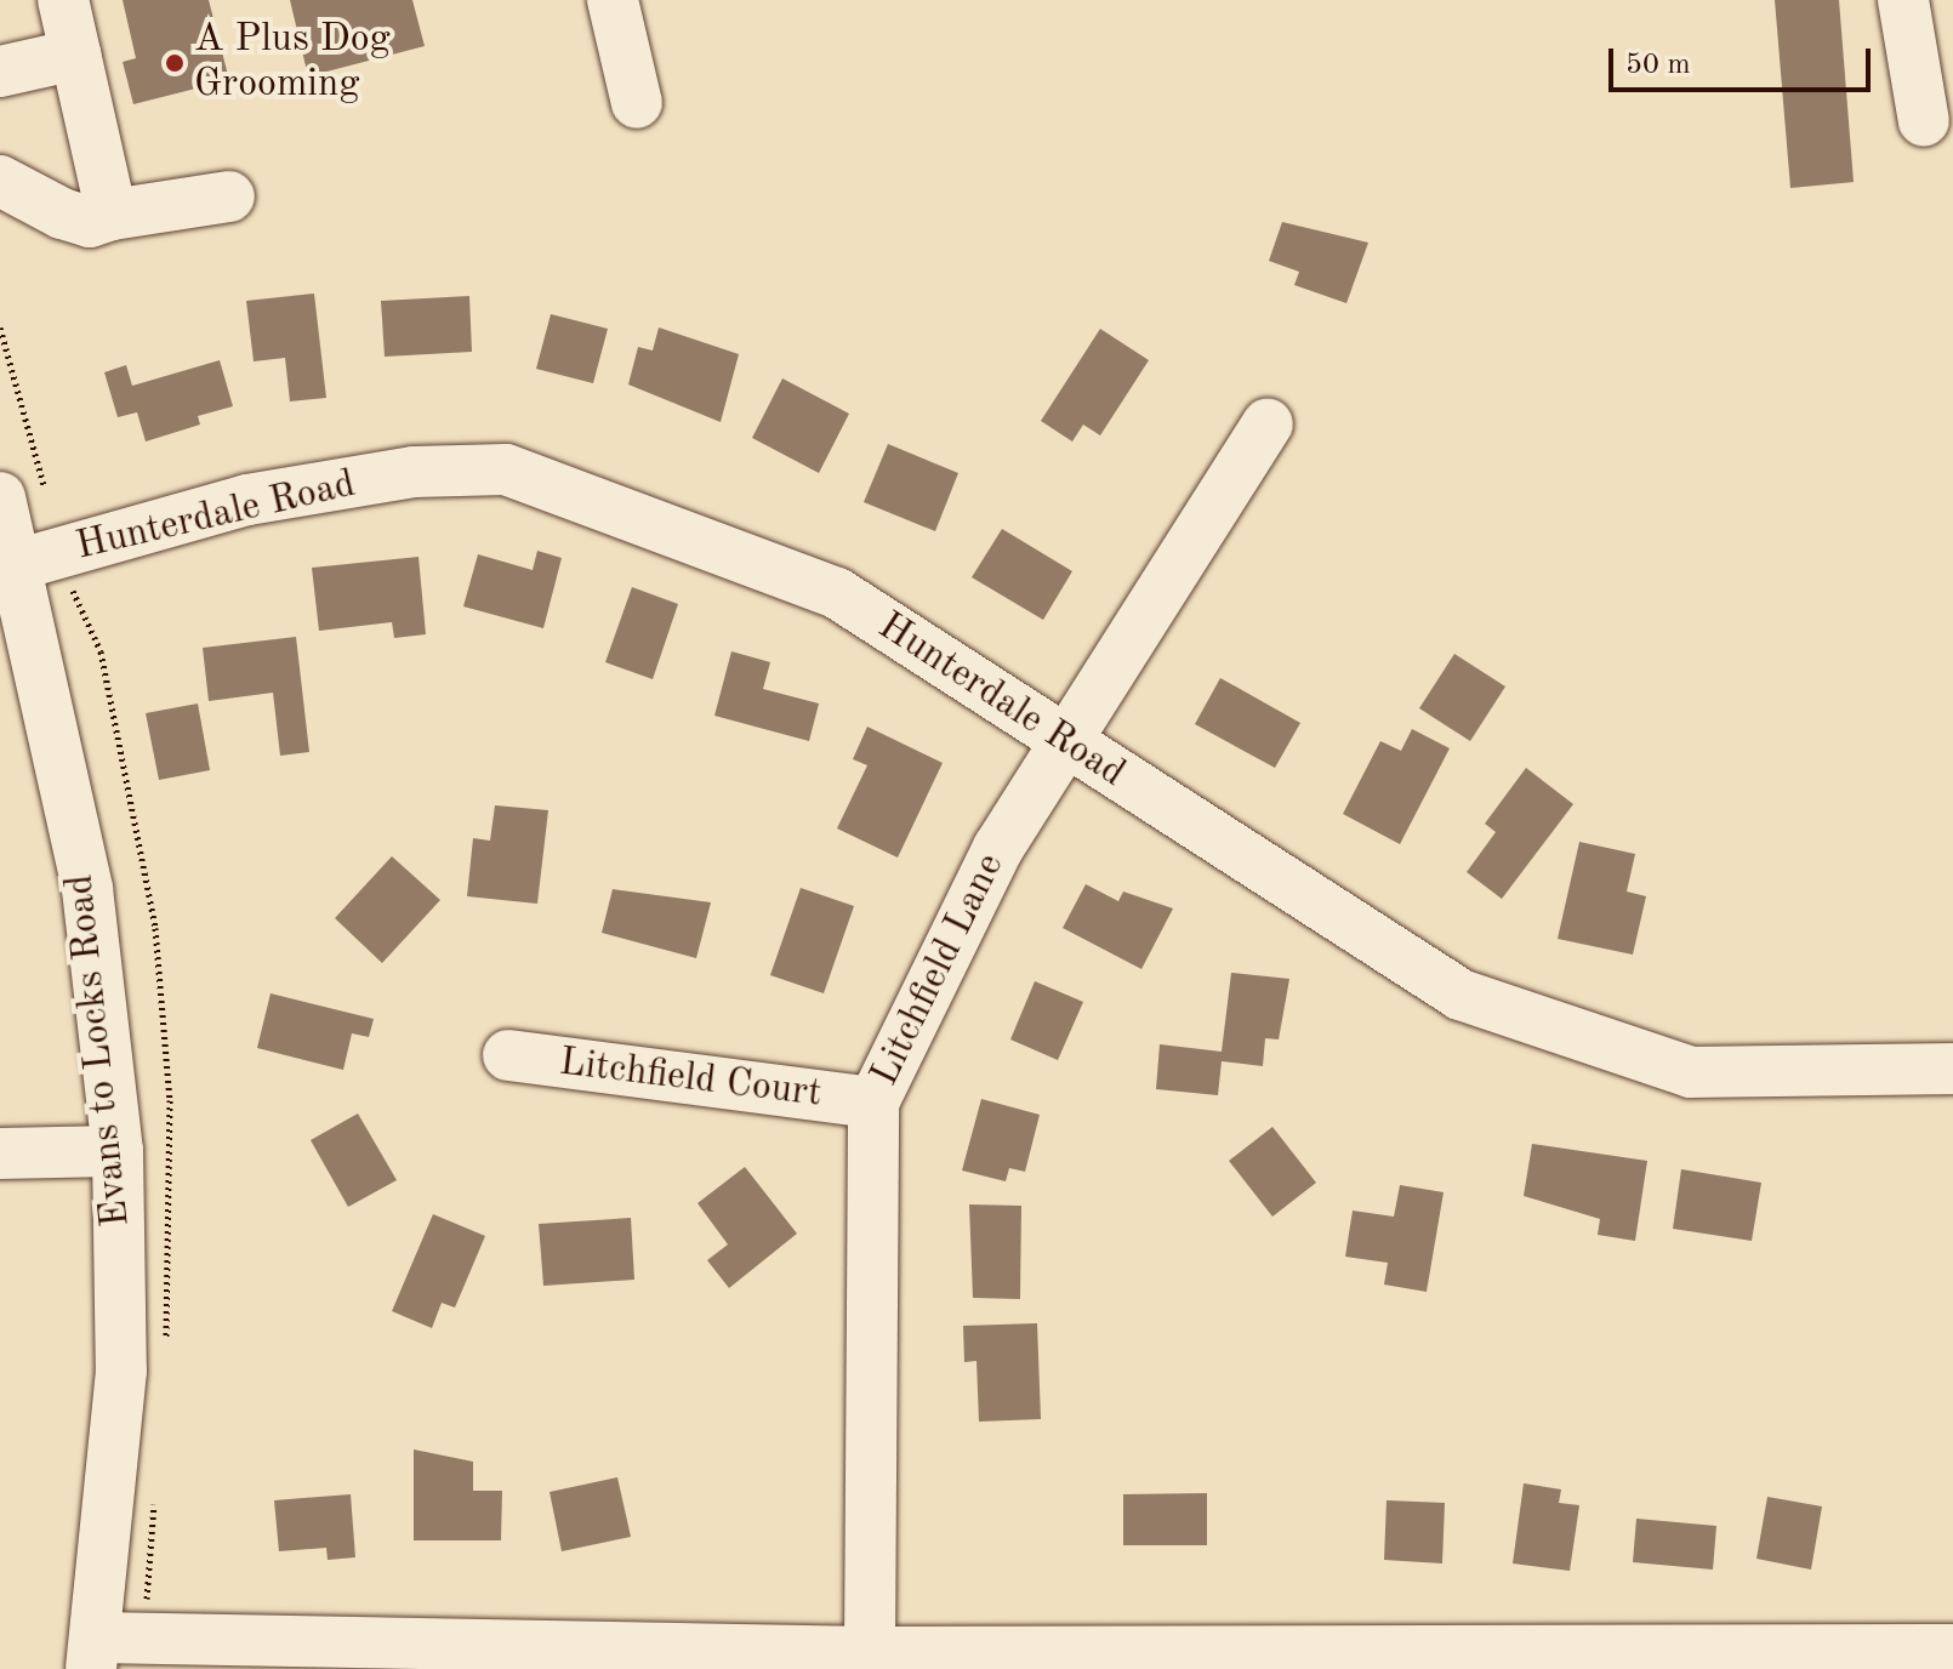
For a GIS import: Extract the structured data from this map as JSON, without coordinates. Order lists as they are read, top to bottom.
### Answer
{
  "streets": {
    "street": [
      "Hunterdale Road",
      "Litchfield Lane",
      "Evans to Locks Road",
      "Litchfield Court"
    ]
  },
  "crossings": [
    ["Hunterdale Road", "Litchfield Lane"],
    ["Hunterdale Road", "Evans to Locks Road"],
    ["Litchfield Lane", "Litchfield Court"]
  ],
  "places": ["A Plus Dog Grooming"],
  "scale_bar": "50 m"
}
